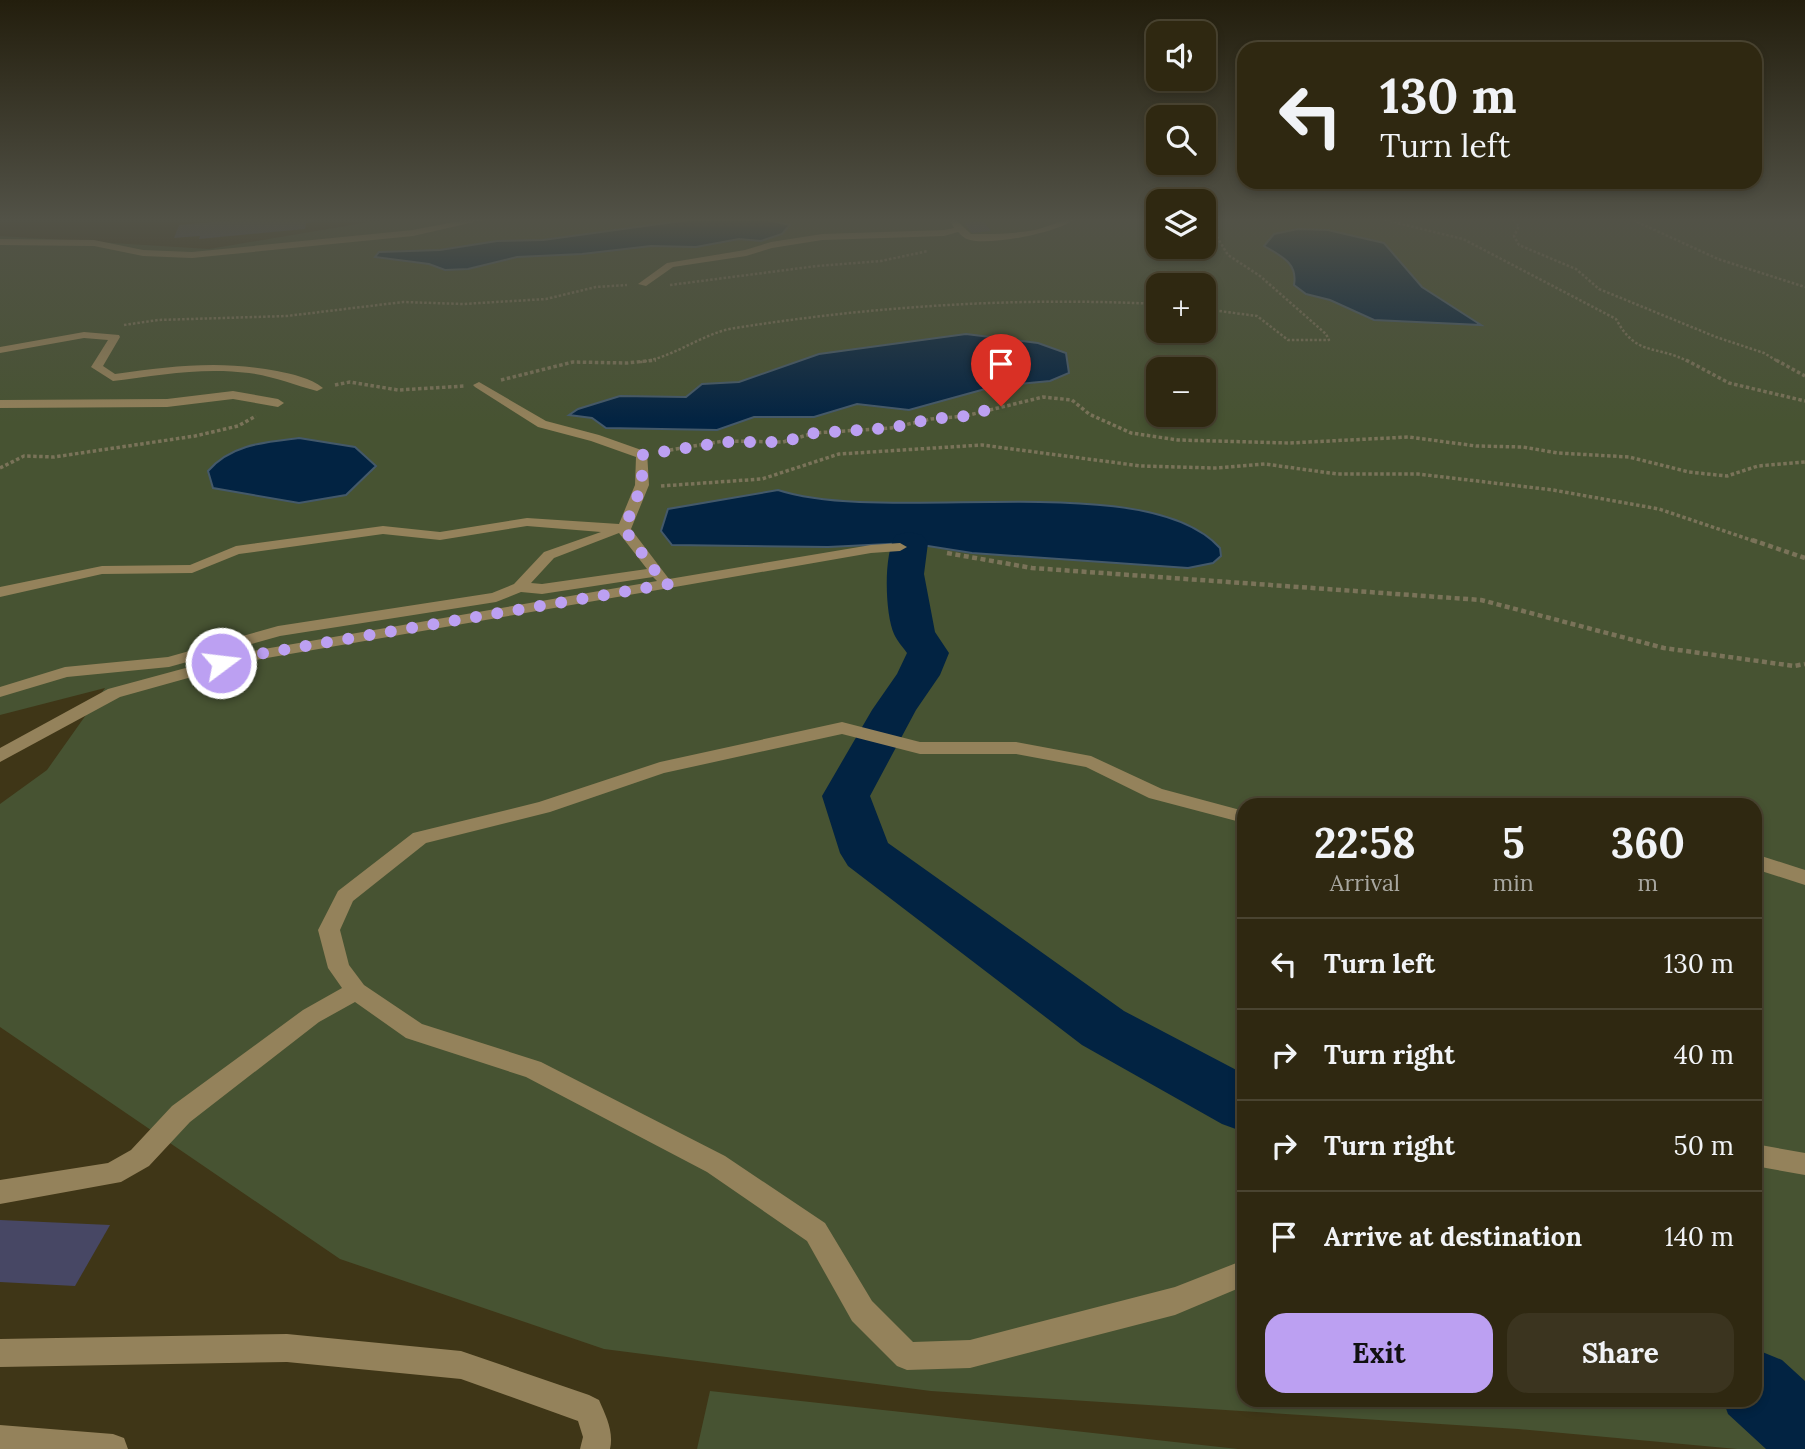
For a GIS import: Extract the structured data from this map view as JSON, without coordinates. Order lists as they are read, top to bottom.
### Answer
{
  "page": {
    "map_buttons": ["+", "−"],
    "turn": ["130 m", "Turn left"],
    "eta": [
      "22:58",
      "Arrival",
      "5",
      "min",
      "360",
      "m"
    ],
    "list": [
      {
        "name": "Turn left",
        "value": "130 m"
      },
      {
        "name": "Turn right",
        "value": "40 m"
      },
      {
        "name": "Turn right",
        "value": "50 m"
      },
      {
        "name": "Arrive at destination",
        "value": "140 m"
      }
    ],
    "buttons": ["Exit", "Share"]
  }
}
